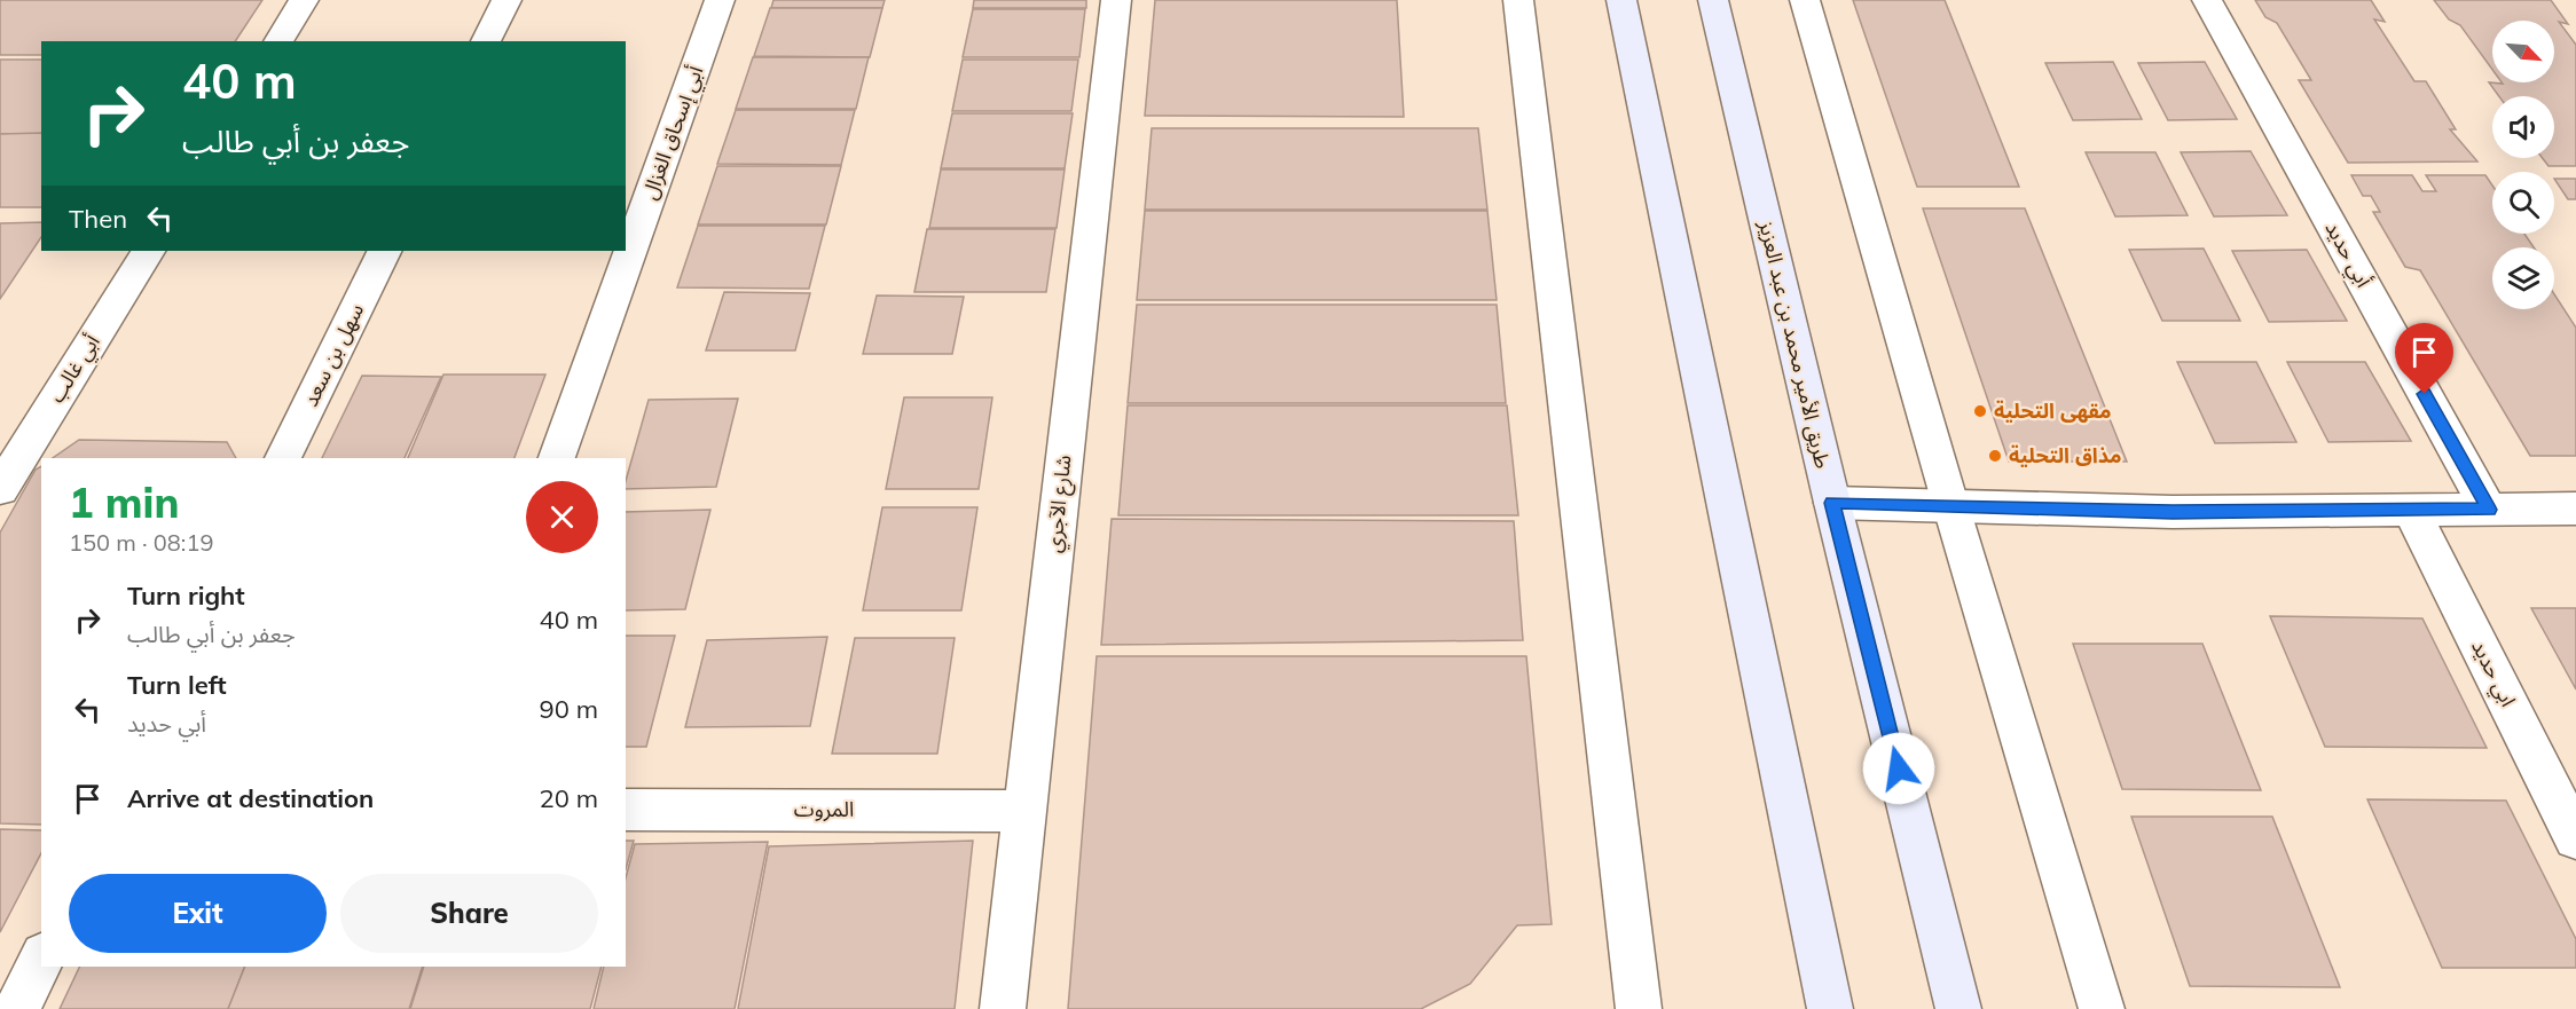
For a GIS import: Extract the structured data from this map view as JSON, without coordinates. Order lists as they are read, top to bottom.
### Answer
{
  "streets": {
    "main road": ["طريق الأمير محمد بن عبد العزيز"],
    "street": [
      "أبي إسحاق الغزال",
      "أبي حديد",
      "سهل بن سعد",
      "أبي غالب",
      "شارع الآجري",
      "ابي حديد",
      "المروت"
    ]
  },
  "crossings": [
    ["شارع الآجري", "المروت"]
  ],
  "places": ["مقهى التحلية", "مذاق التحلية"],
  "north": "bottom right",
  "page": {
    "turn": ["40 m", "جعفر بن أبي طالب"],
    "then": "Then",
    "heading": ["1 min", "150 m · 08:19"],
    "list": [
      {
        "name": "Turn right",
        "note": "جعفر بن أبي طالب",
        "value": "40 m"
      },
      {
        "name": "Turn left",
        "note": "أبي حديد",
        "value": "90 m"
      },
      {
        "name": "Arrive at destination",
        "value": "20 m"
      }
    ],
    "buttons": ["Exit", "Share"]
  }
}
